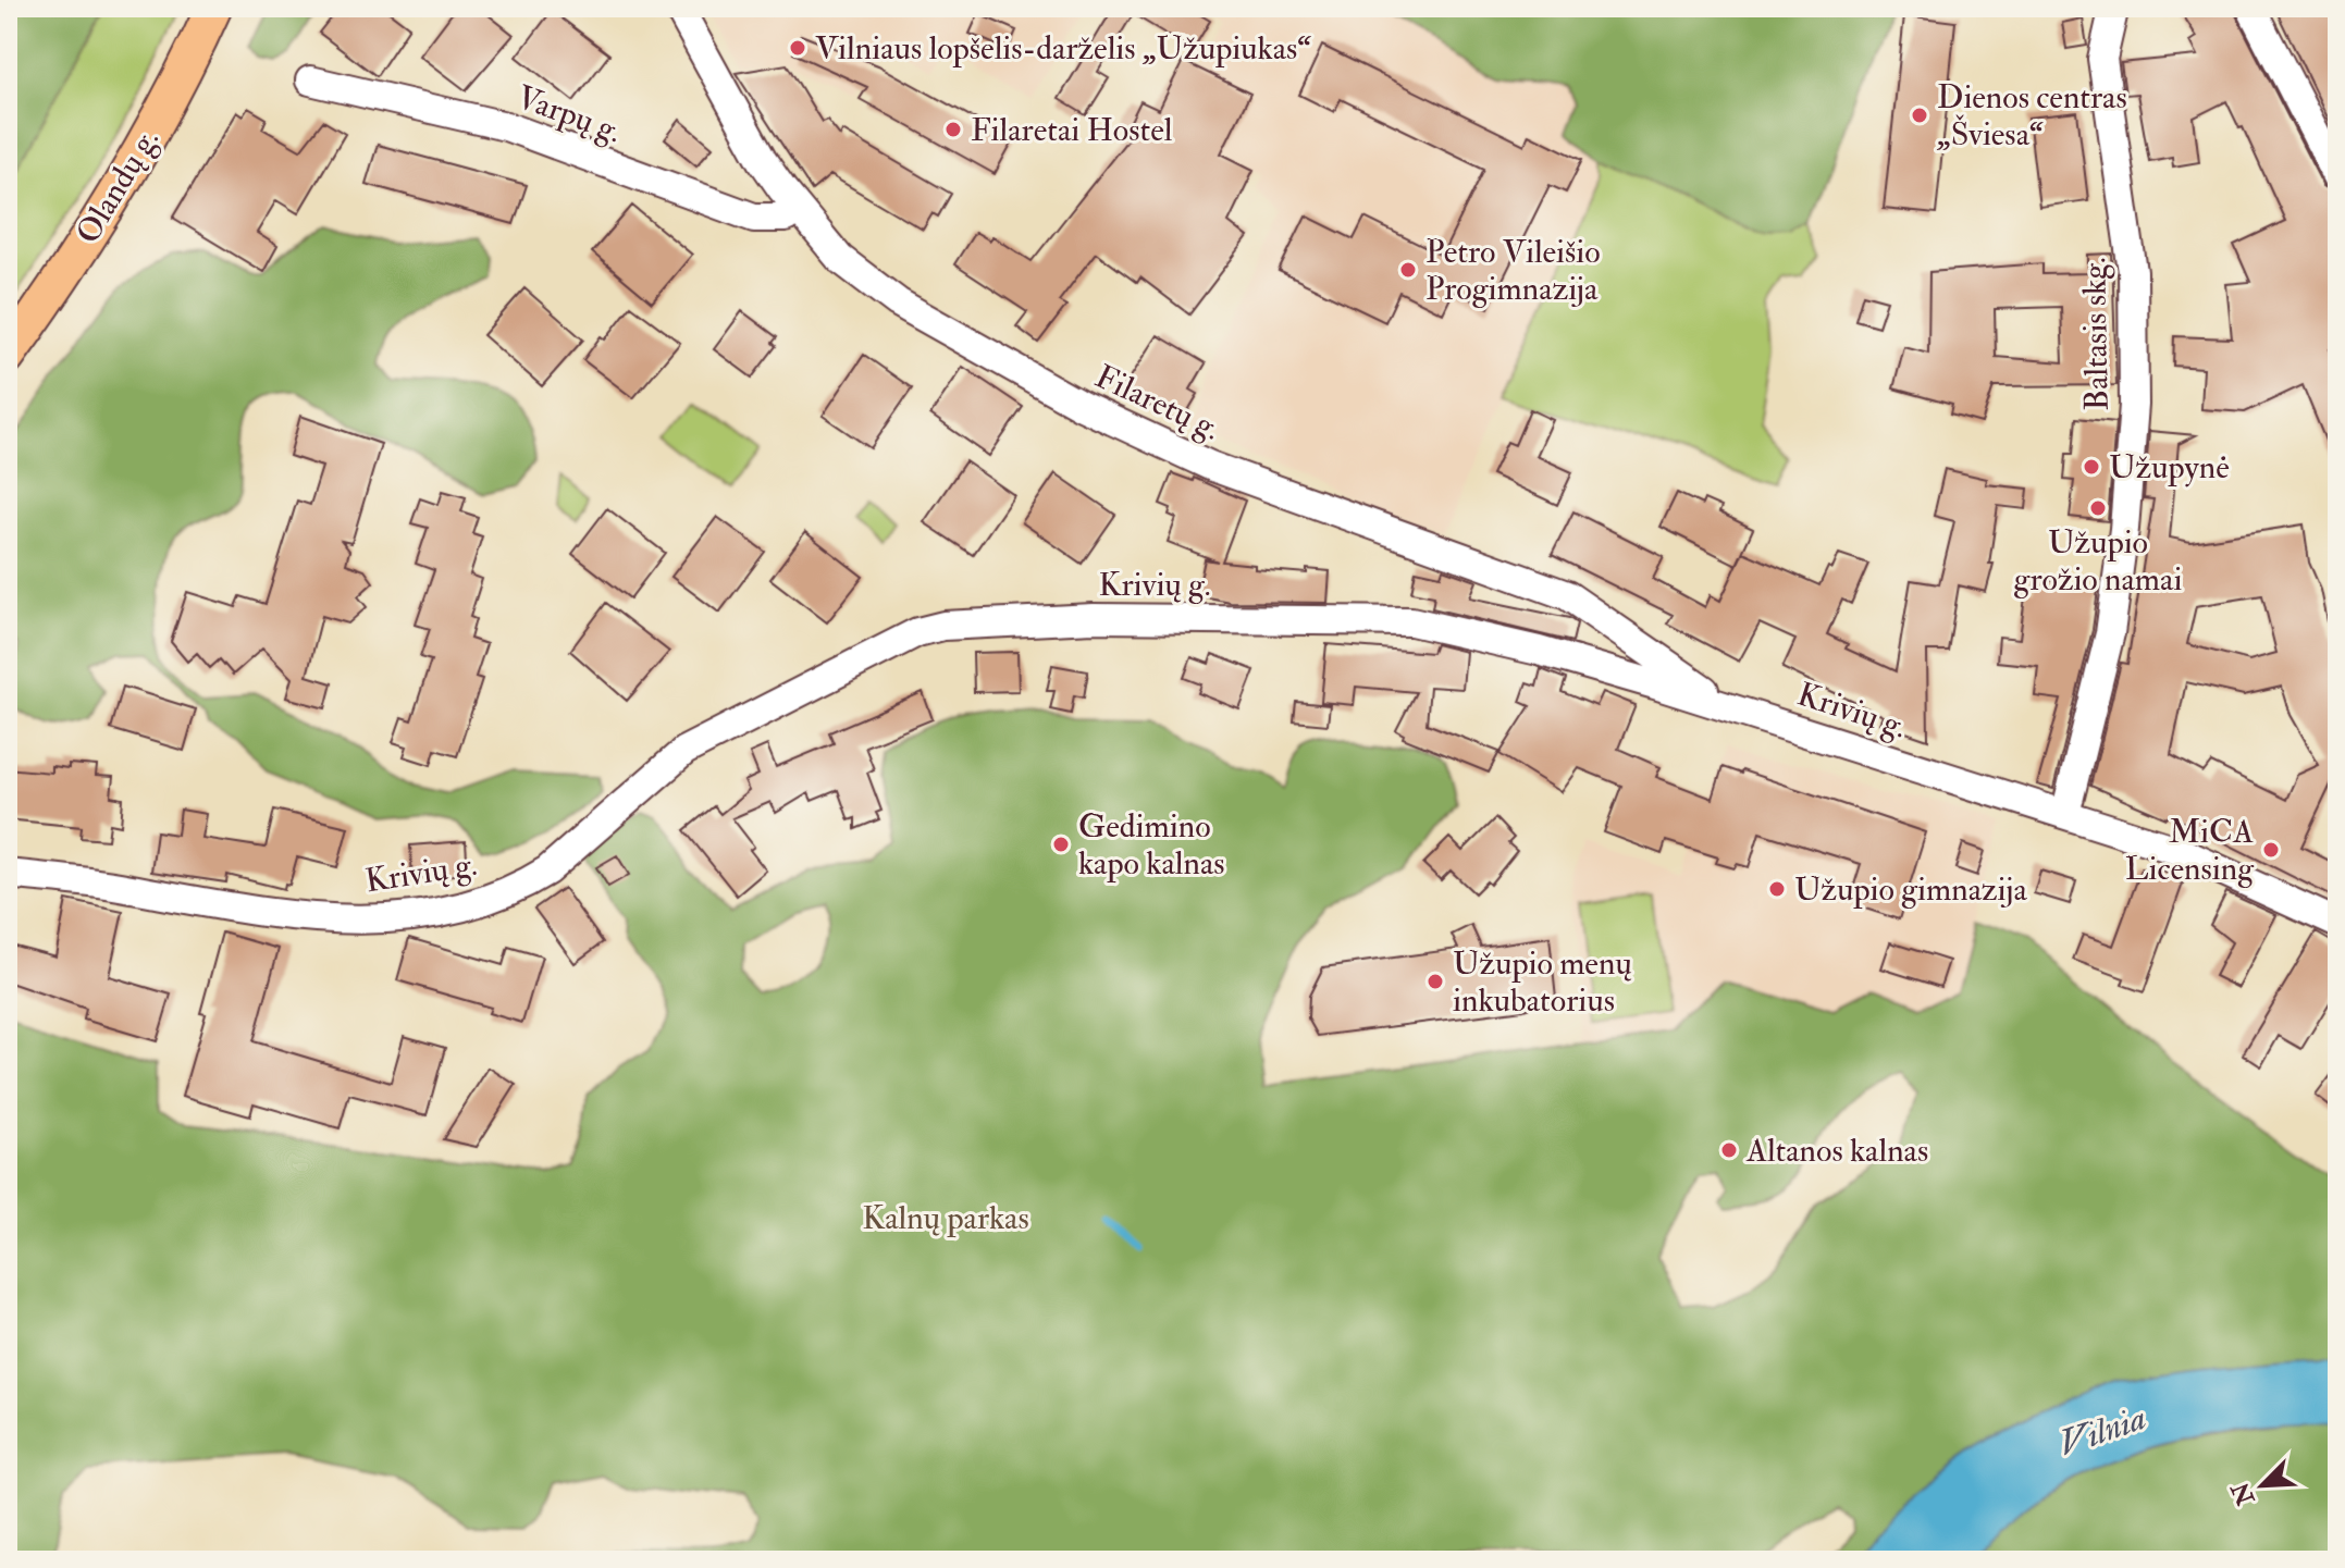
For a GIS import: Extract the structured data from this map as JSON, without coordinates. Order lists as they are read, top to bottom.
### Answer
{
  "streets": {
    "main road": ["Olandų g."],
    "street": [
      "Varpų g.",
      "Baltasis skg.",
      "Filaretų g.",
      "Krivių g."
    ]
  },
  "crossings": [
    ["Varpų g.", "Filaretų g."],
    ["Baltasis skg.", "Krivių g."],
    ["Filaretų g.", "Krivių g."]
  ],
  "water": ["Vilnia"],
  "parks": ["Kalnų parkas"],
  "places": [
    "Vilniaus lopšelis-darželis „Užupiukas“",
    "Dienos centras „Šviesa“",
    "Filaretai Hostel",
    "Petro Vileišio Progimnazija",
    "Užupynė",
    "Užupio grožio namai",
    "Gedimino kapo kalnas",
    "MiCA Licensing",
    "Užupio gimnazija",
    "Užupio menų inkubatorius",
    "Altanos kalnas"
  ],
  "north": "bottom left"
}
